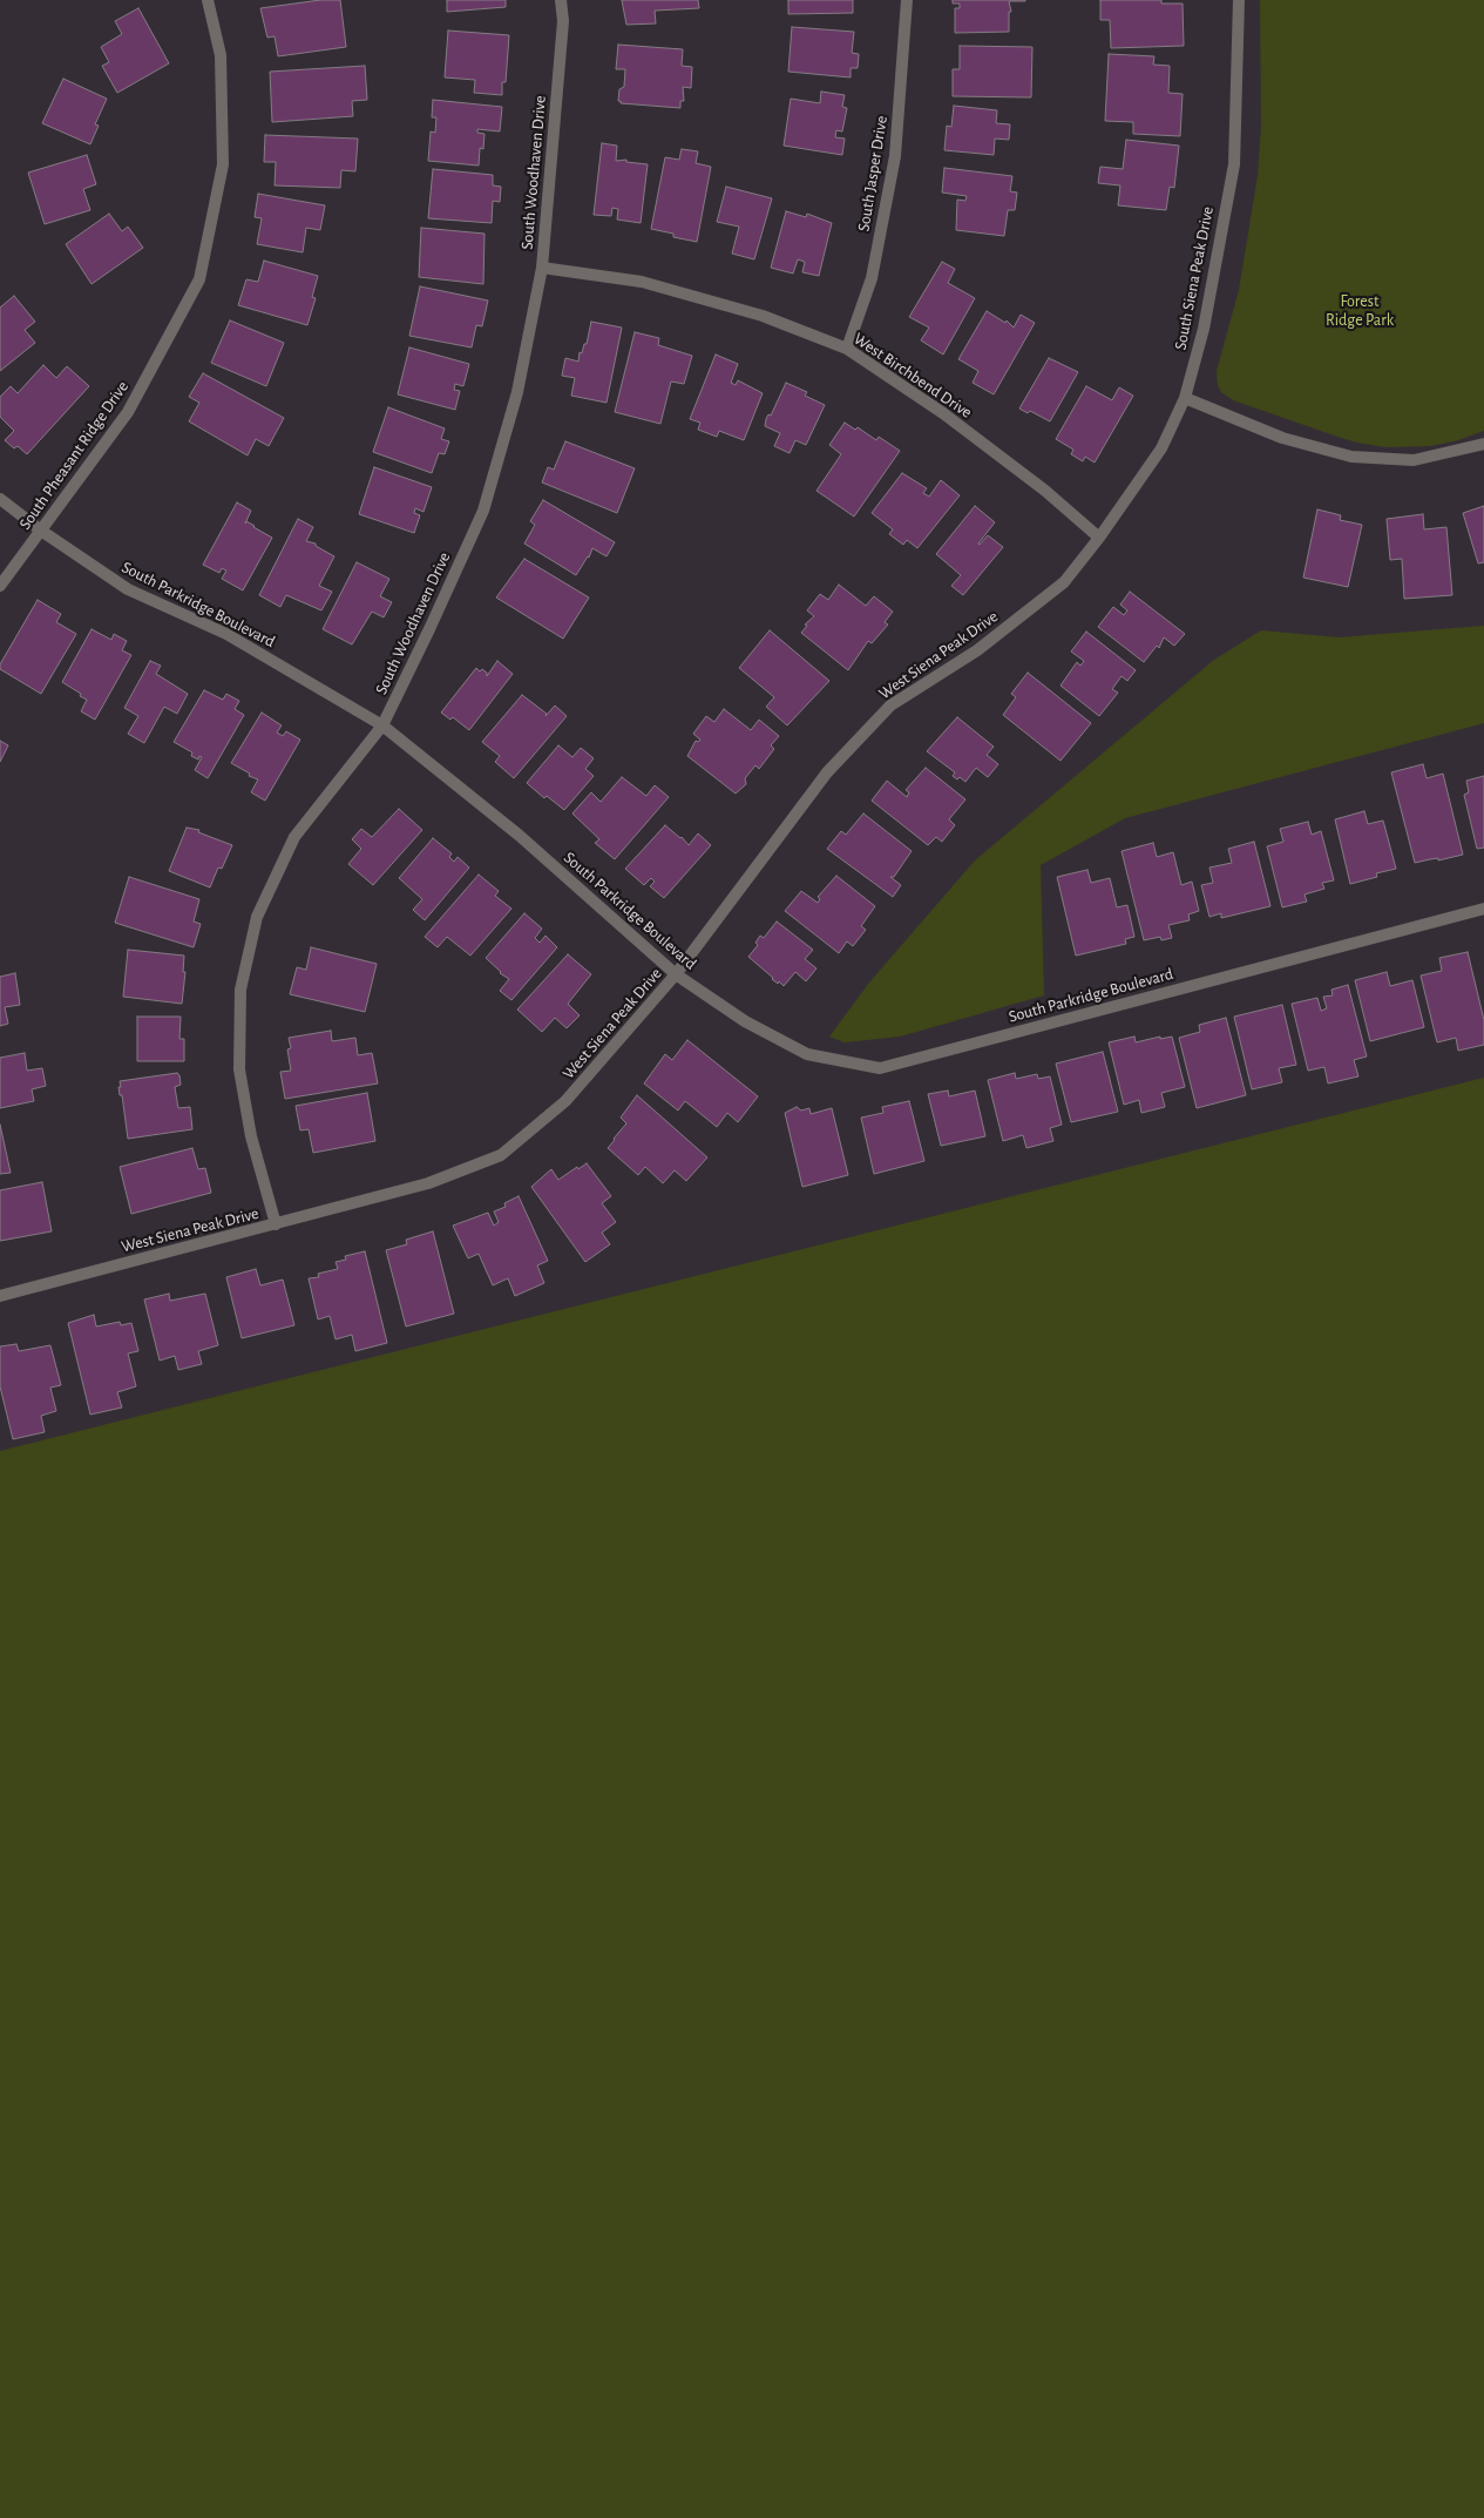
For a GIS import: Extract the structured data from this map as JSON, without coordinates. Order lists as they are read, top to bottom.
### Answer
{
  "streets": {
    "street": [
      "South Woodhaven Drive",
      "South Jasper Drive",
      "South Siena Peak Drive",
      "West Birchbend Drive",
      "South Pheasant Ridge Drive",
      "South Parkridge Boulevard",
      "West Siena Peak Drive"
    ]
  },
  "crossings": [
    ["South Woodhaven Drive", "West Birchbend Drive"],
    ["South Woodhaven Drive", "South Parkridge Boulevard"],
    ["South Woodhaven Drive", "West Siena Peak Drive"],
    ["South Jasper Drive", "West Birchbend Drive"],
    ["South Siena Peak Drive", "West Birchbend Drive"],
    ["South Siena Peak Drive", "West Siena Peak Drive"],
    ["West Birchbend Drive", "West Siena Peak Drive"],
    ["South Pheasant Ridge Drive", "South Parkridge Boulevard"],
    ["South Parkridge Boulevard", "West Siena Peak Drive"]
  ],
  "parks": ["Forest Ridge Park"]
}
